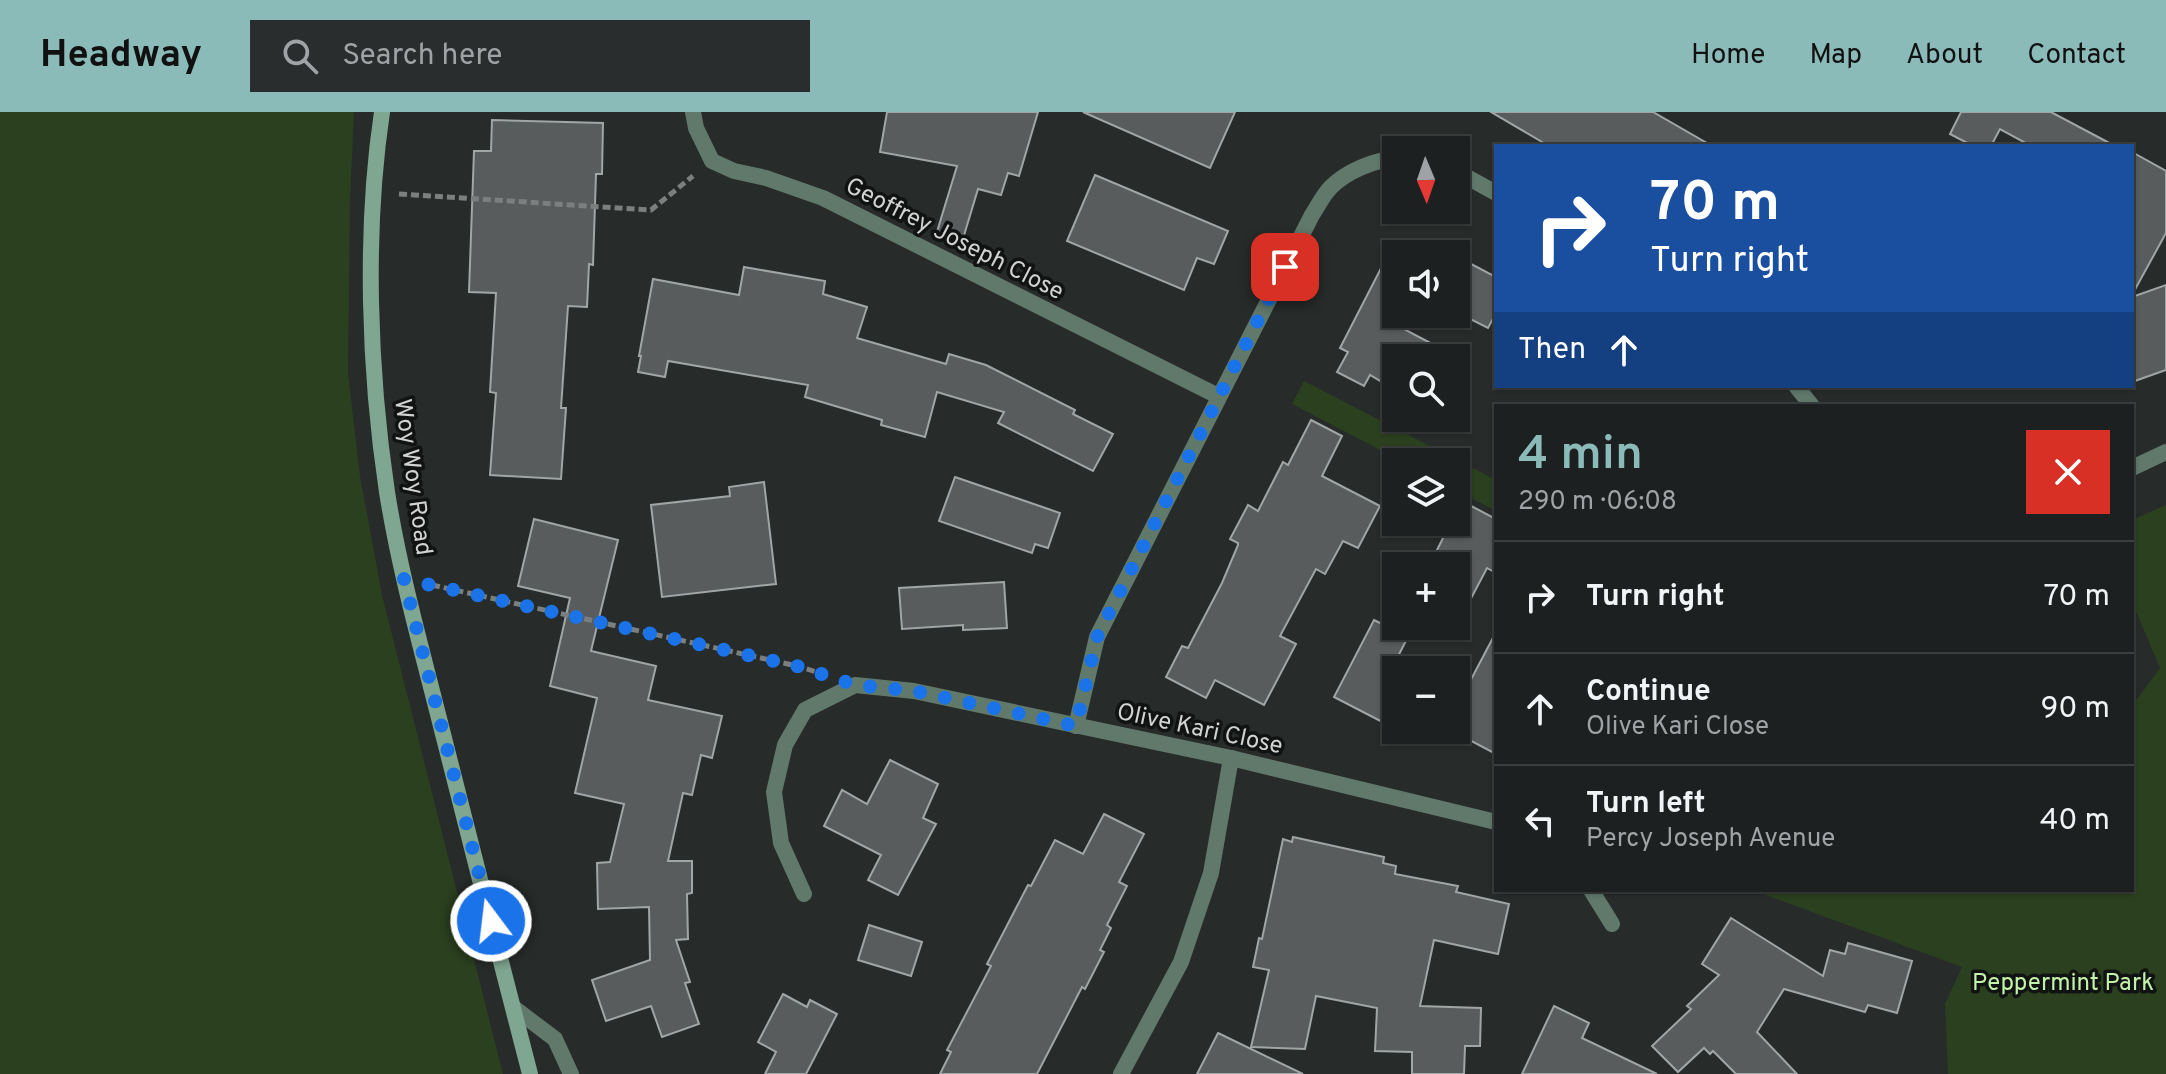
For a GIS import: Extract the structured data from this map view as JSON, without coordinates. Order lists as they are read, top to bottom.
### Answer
{
  "streets": {
    "main road": ["Woy Woy Road"],
    "street": ["Geoffrey Joseph Close", "Olive Kari Close"]
  },
  "parks": ["Peppermint Park"],
  "north": "bottom",
  "page": {
    "header": "Headway",
    "search": "Search here",
    "nav": [
      "Home",
      "Map",
      "About",
      "Contact"
    ],
    "map_buttons": ["+", "−"],
    "turn": ["70 m", "Turn right"],
    "then": "Then",
    "heading": ["4 min", "290 m · 06:08"],
    "list": [
      {
        "name": "Turn right",
        "value": "70 m"
      },
      {
        "name": "Continue",
        "note": "Olive Kari Close",
        "value": "90 m"
      },
      {
        "name": "Turn left",
        "note": "Percy Joseph Avenue",
        "value": "40 m"
      }
    ]
  }
}
